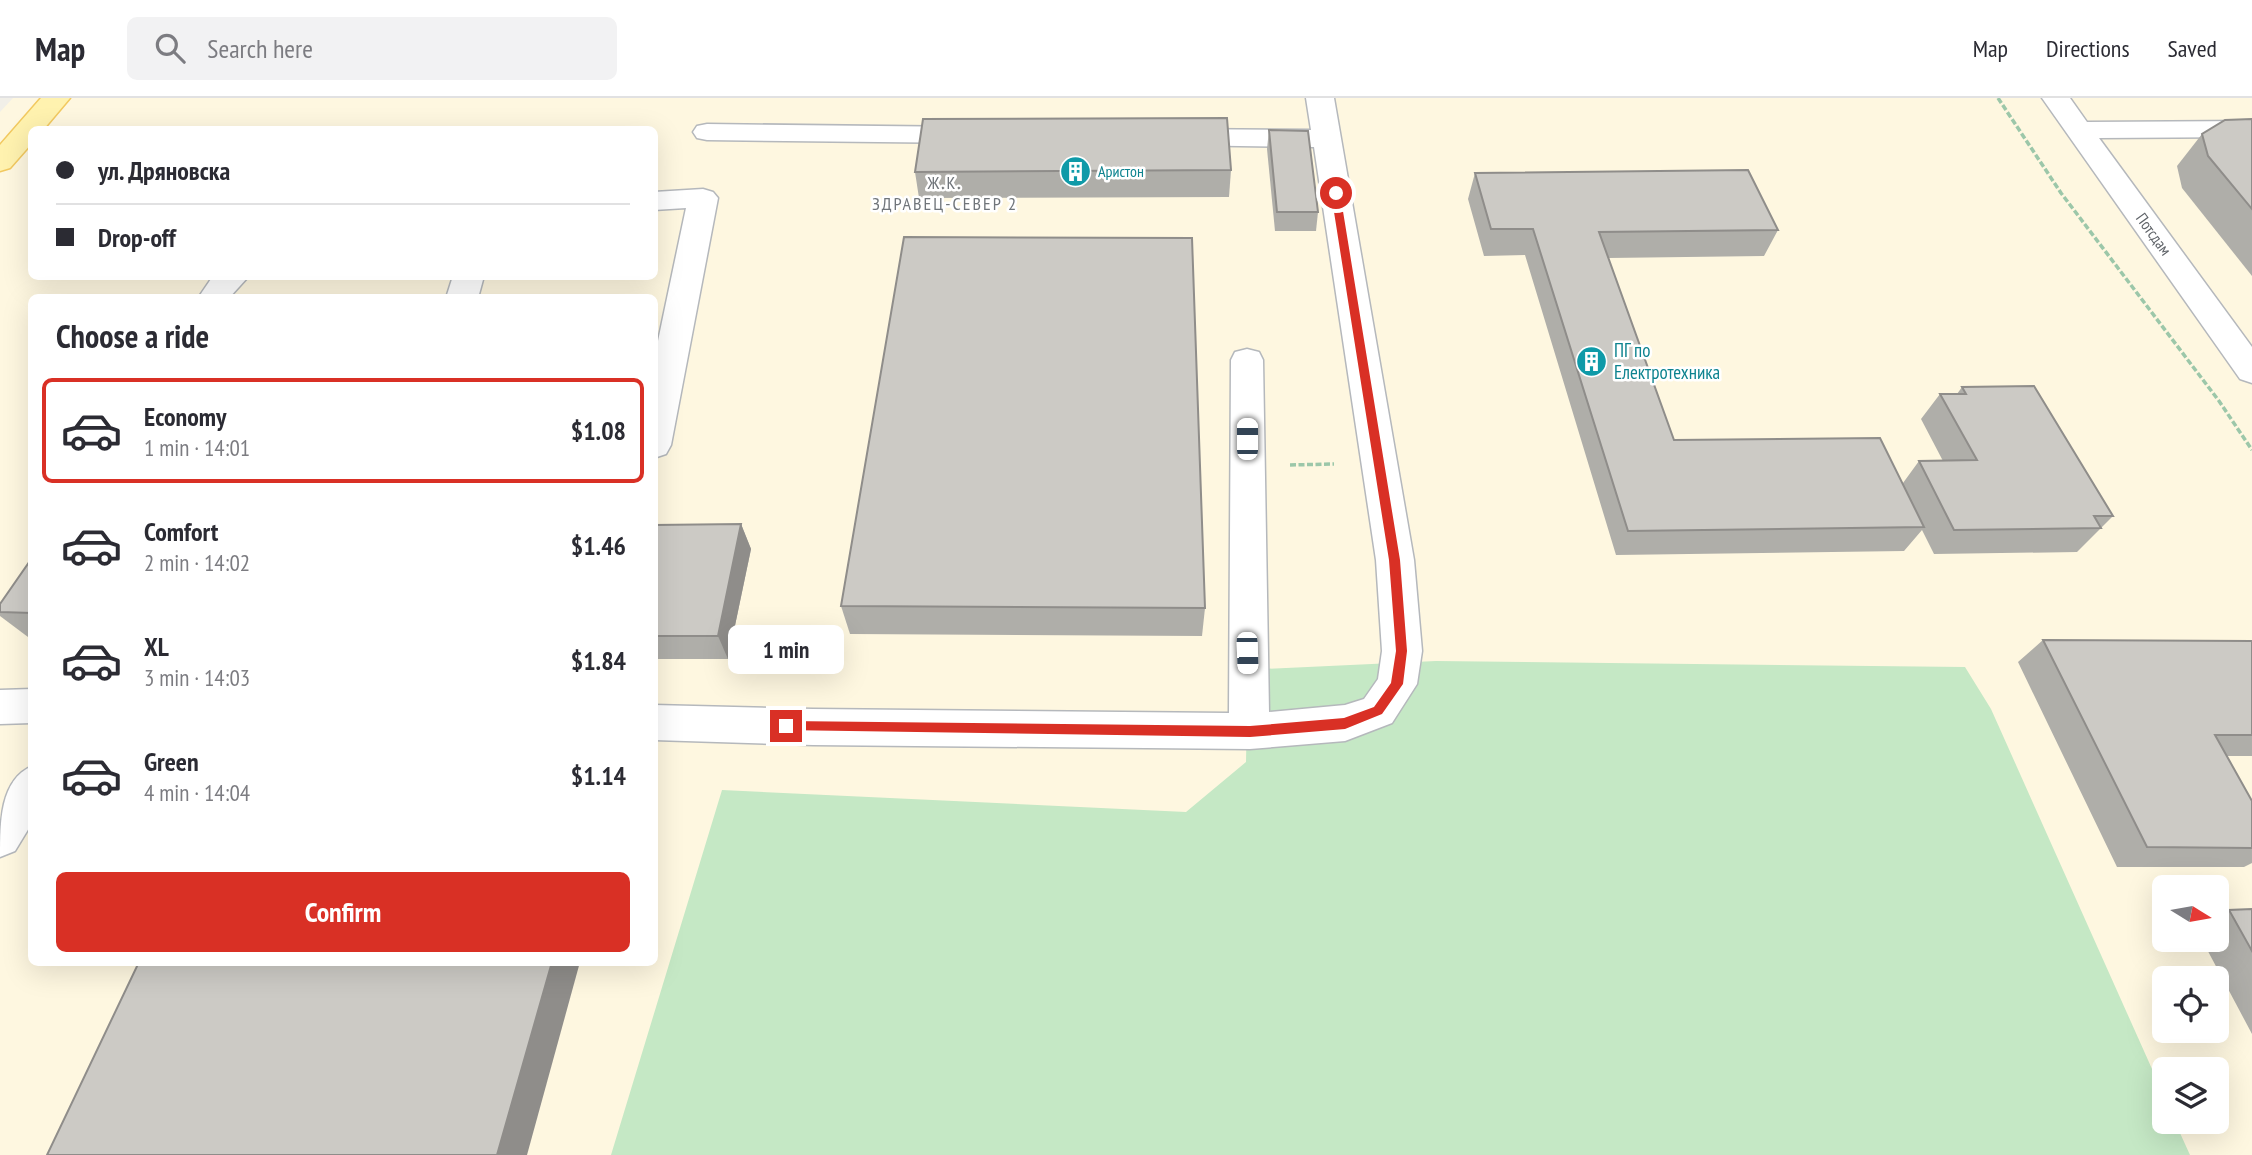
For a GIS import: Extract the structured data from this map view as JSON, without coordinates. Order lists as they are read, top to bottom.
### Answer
{
  "streets": {
    "street": ["Потсдам"]
  },
  "districts": ["Ж.К. ЗДРАВЕЦ-СЕВЕР 2"],
  "places": {
    "building": ["Аристон", "ПГ по Електротехника"]
  },
  "north": "right",
  "page": {
    "header": "Map",
    "search": "Search here",
    "nav": ["Map", "Directions", "Saved"],
    "banner": ["ул. Дряновска", "Drop-off"],
    "heading": "Choose a ride",
    "list": [
      {
        "name": "Economy",
        "note": "1 min · 14:01",
        "value": "$1.08"
      },
      {
        "name": "Comfort",
        "note": "2 min · 14:02",
        "value": "$1.46"
      },
      {
        "name": "XL",
        "note": "3 min · 14:03",
        "value": "$1.84"
      },
      {
        "name": "Green",
        "note": "4 min · 14:04",
        "value": "$1.14"
      }
    ],
    "bubble": "1 min",
    "buttons": "Confirm"
  }
}
